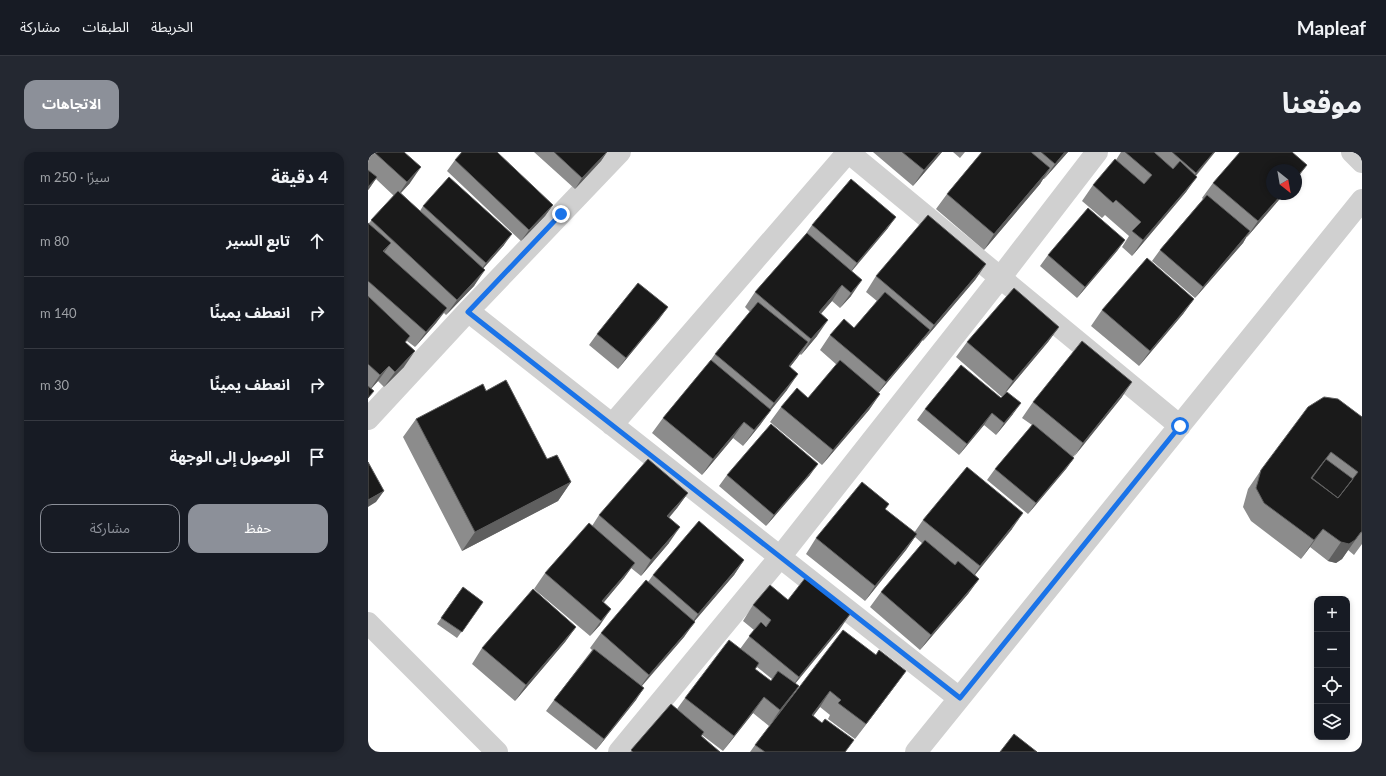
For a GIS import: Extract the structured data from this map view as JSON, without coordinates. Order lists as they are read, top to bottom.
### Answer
{
  "north": "bottom right",
  "page": {
    "header": "Mapleaf",
    "nav": ["الخريطة", "الطبقات", "مشاركة"],
    "title": "موقعنا",
    "buttons": [
      "الاتجاهات",
      ["حفظ", "مشاركة"]
    ],
    "heading": ["4 دقيقة", "سيرًا · 250 m"],
    "list": [
      ["تابع السير", "80 m"],
      ["انعطف يمينًا", "140 m"],
      ["انعطف يمينًا", "30 m"],
      "الوصول إلى الوجهة"
    ],
    "map_buttons": ["+", "−"]
  }
}
